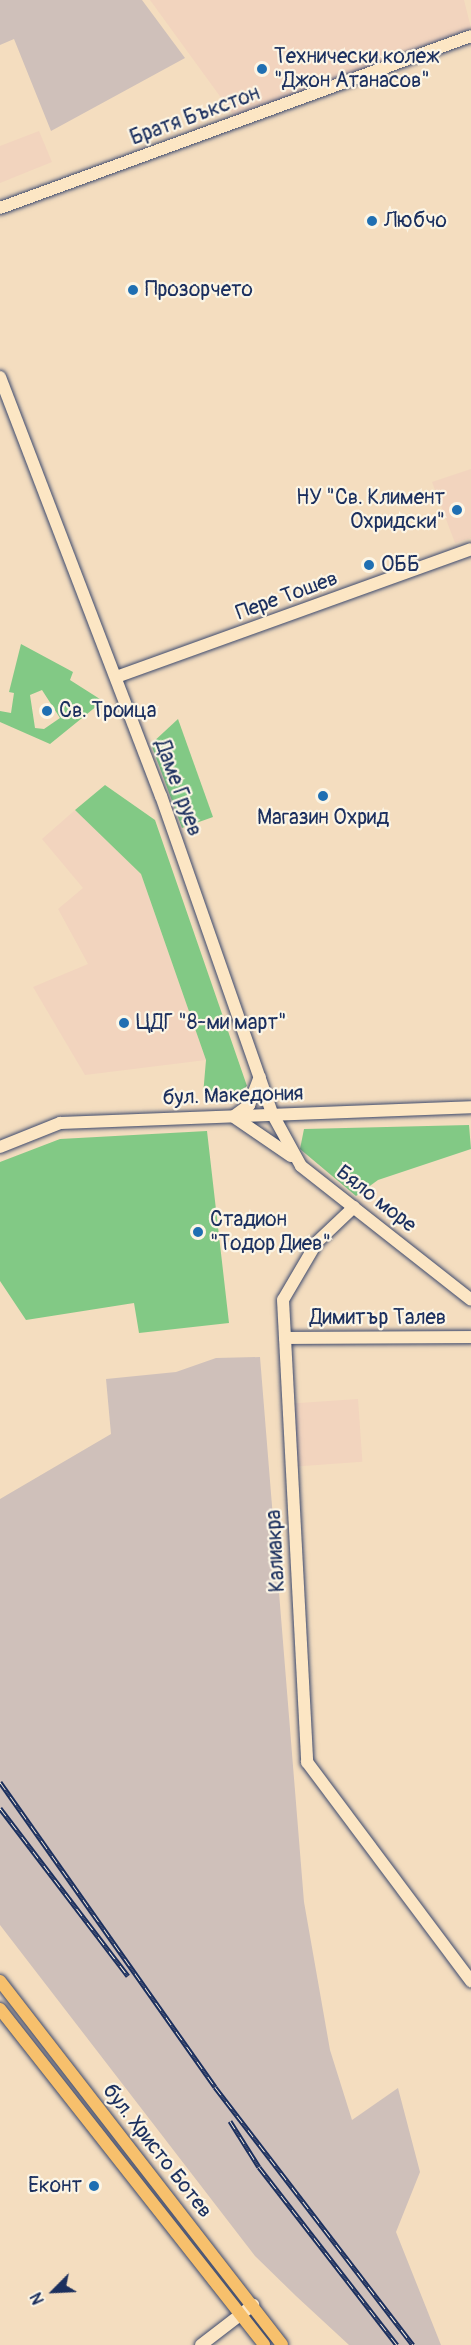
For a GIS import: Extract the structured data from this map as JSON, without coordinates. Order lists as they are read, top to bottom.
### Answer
{
  "streets": {
    "main road": ["бул. Христо Ботев"],
    "street": [
      "Братя Бъкстон",
      "Пере Тошев",
      "Даме Груев",
      "бул. Македония",
      "Бяло море",
      "Димитър Талев",
      "Калиакра"
    ]
  },
  "crossings": [
    ["Пере Тошев", "Даме Груев"],
    ["Даме Груев", "бул. Македония"],
    ["Даме Груев", "Бяло море"],
    ["бул. Македония", "Бяло море"],
    ["Бяло море", "Калиакра"],
    ["Димитър Талев", "Калиакра"]
  ],
  "places": [
    "Технически колеж \"Джон Атанасов\"",
    "Любчо",
    "Прозорчето",
    "НУ \"Св. Климент Охридски\"",
    "ОББ",
    "Св. Троица",
    "Магазин Охрид",
    "ЦДГ \"8-ми март\"",
    "Стадион \"Тодор Диев\"",
    "Еконт"
  ],
  "north": "bottom left"
}
